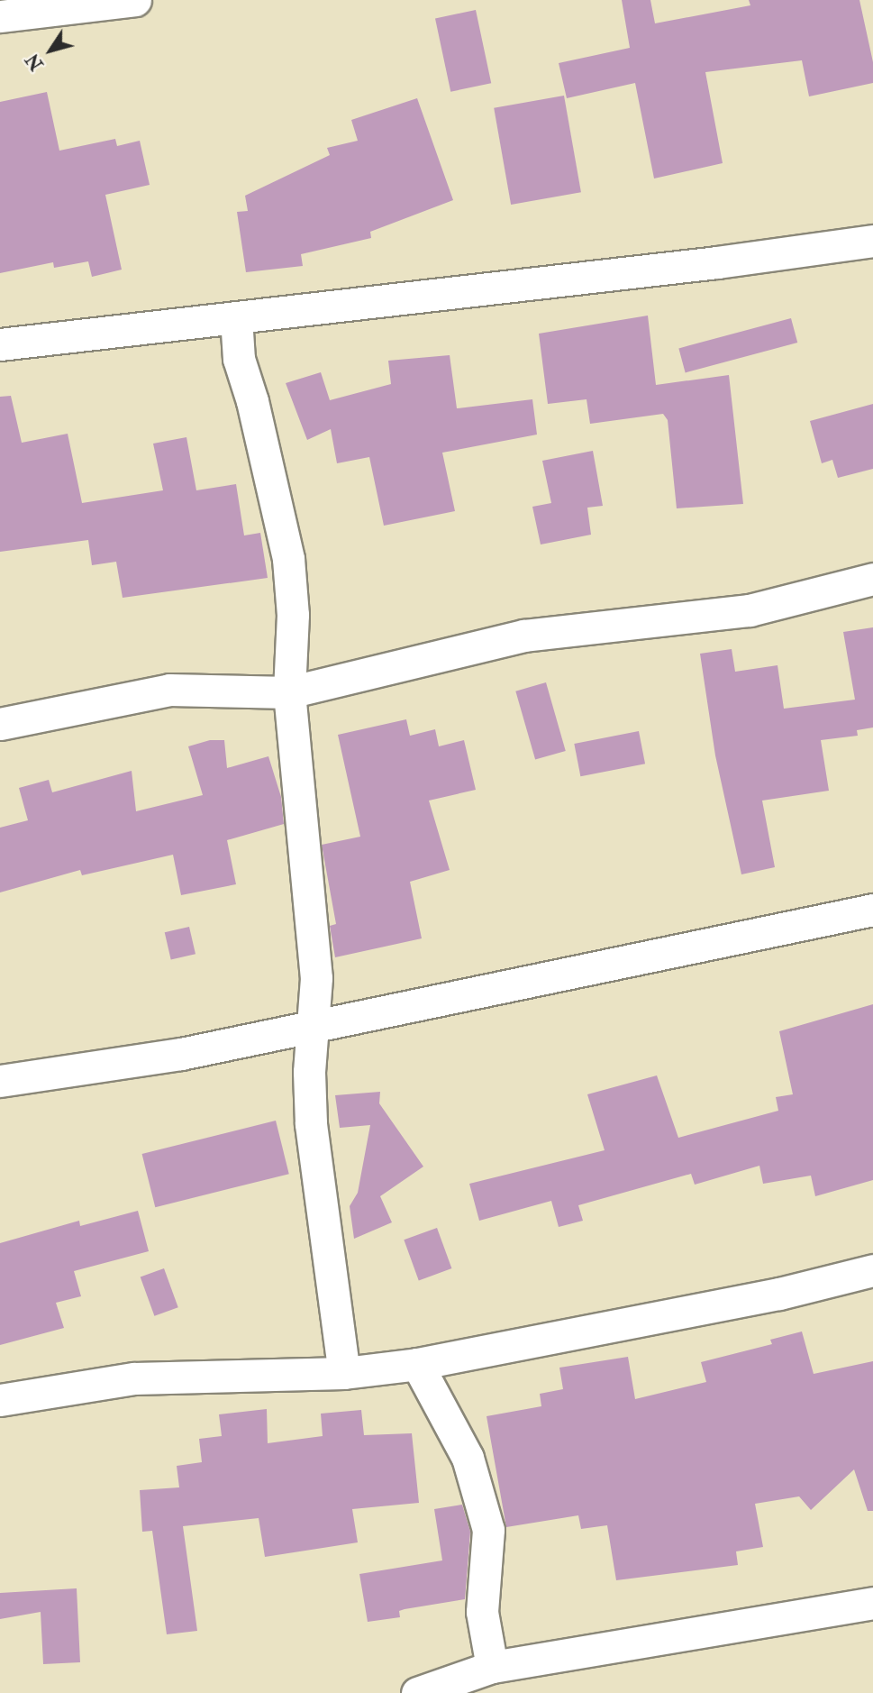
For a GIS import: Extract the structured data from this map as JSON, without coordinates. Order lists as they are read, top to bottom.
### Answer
{
  "north": "bottom left"
}
